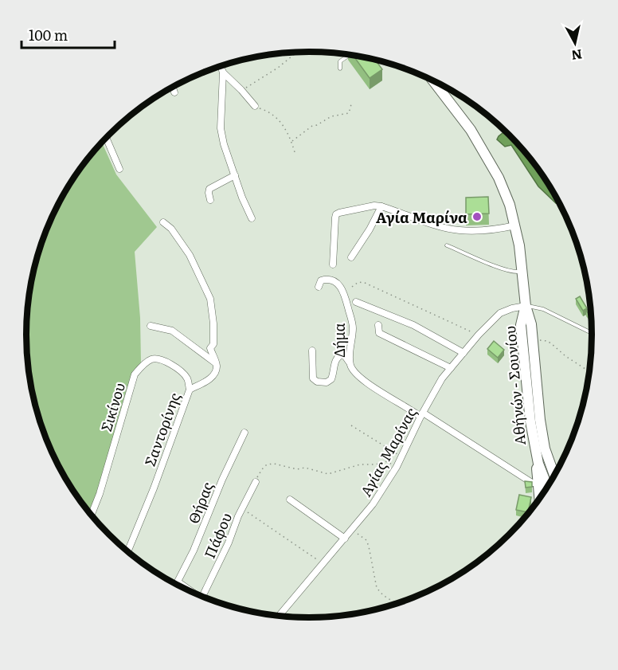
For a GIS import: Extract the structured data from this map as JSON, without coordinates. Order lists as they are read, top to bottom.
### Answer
{
  "streets": {
    "main road": ["Αθήνών - Σουνίου"],
    "street": [
      "Δήμα",
      "Σικίνου",
      "Σαντορίνης",
      "Αγίας Μαρίνας",
      "Θήρας",
      "Πάφου"
    ]
  },
  "crossings": [
    ["Δήμα", "Αγίας Μαρίνας"],
    ["Αθήνών - Σουνίου", "Αγίας Μαρίνας"],
    ["Σικίνου", "Σαντορίνης"]
  ],
  "places": ["Αγία Μαρίνα"],
  "scale_bar": "100 m",
  "north": "bottom"
}
